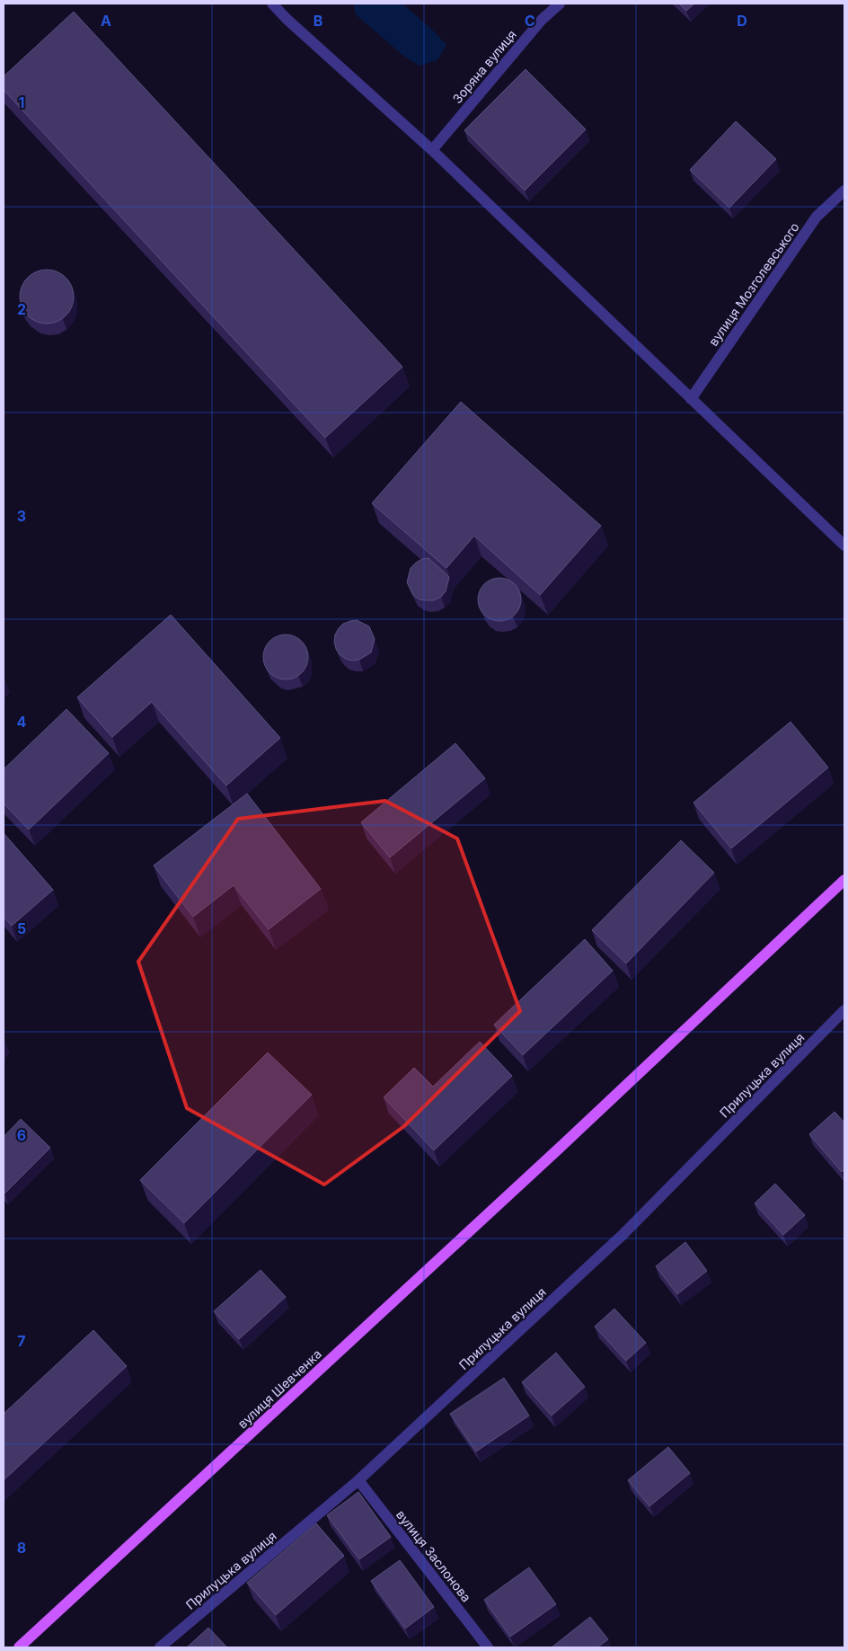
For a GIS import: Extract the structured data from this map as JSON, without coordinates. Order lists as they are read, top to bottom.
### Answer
{
  "streets": {
    "main road": ["вулиця Шевченка"],
    "street": [
      "Зоряна вулиця",
      "вулиця Мозголевського",
      "Прилуцька вулиця",
      "вулиця Заслонова"
    ]
  },
  "crossings": [
    ["Прилуцька вулиця", "вулиця Заслонова"]
  ],
  "grid": {
    "columns": [
      "A",
      "B",
      "C",
      "D"
    ],
    "rows": [
      "1",
      "2",
      "3",
      "4",
      "5",
      "6",
      "7",
      "8"
    ]
  }
}
